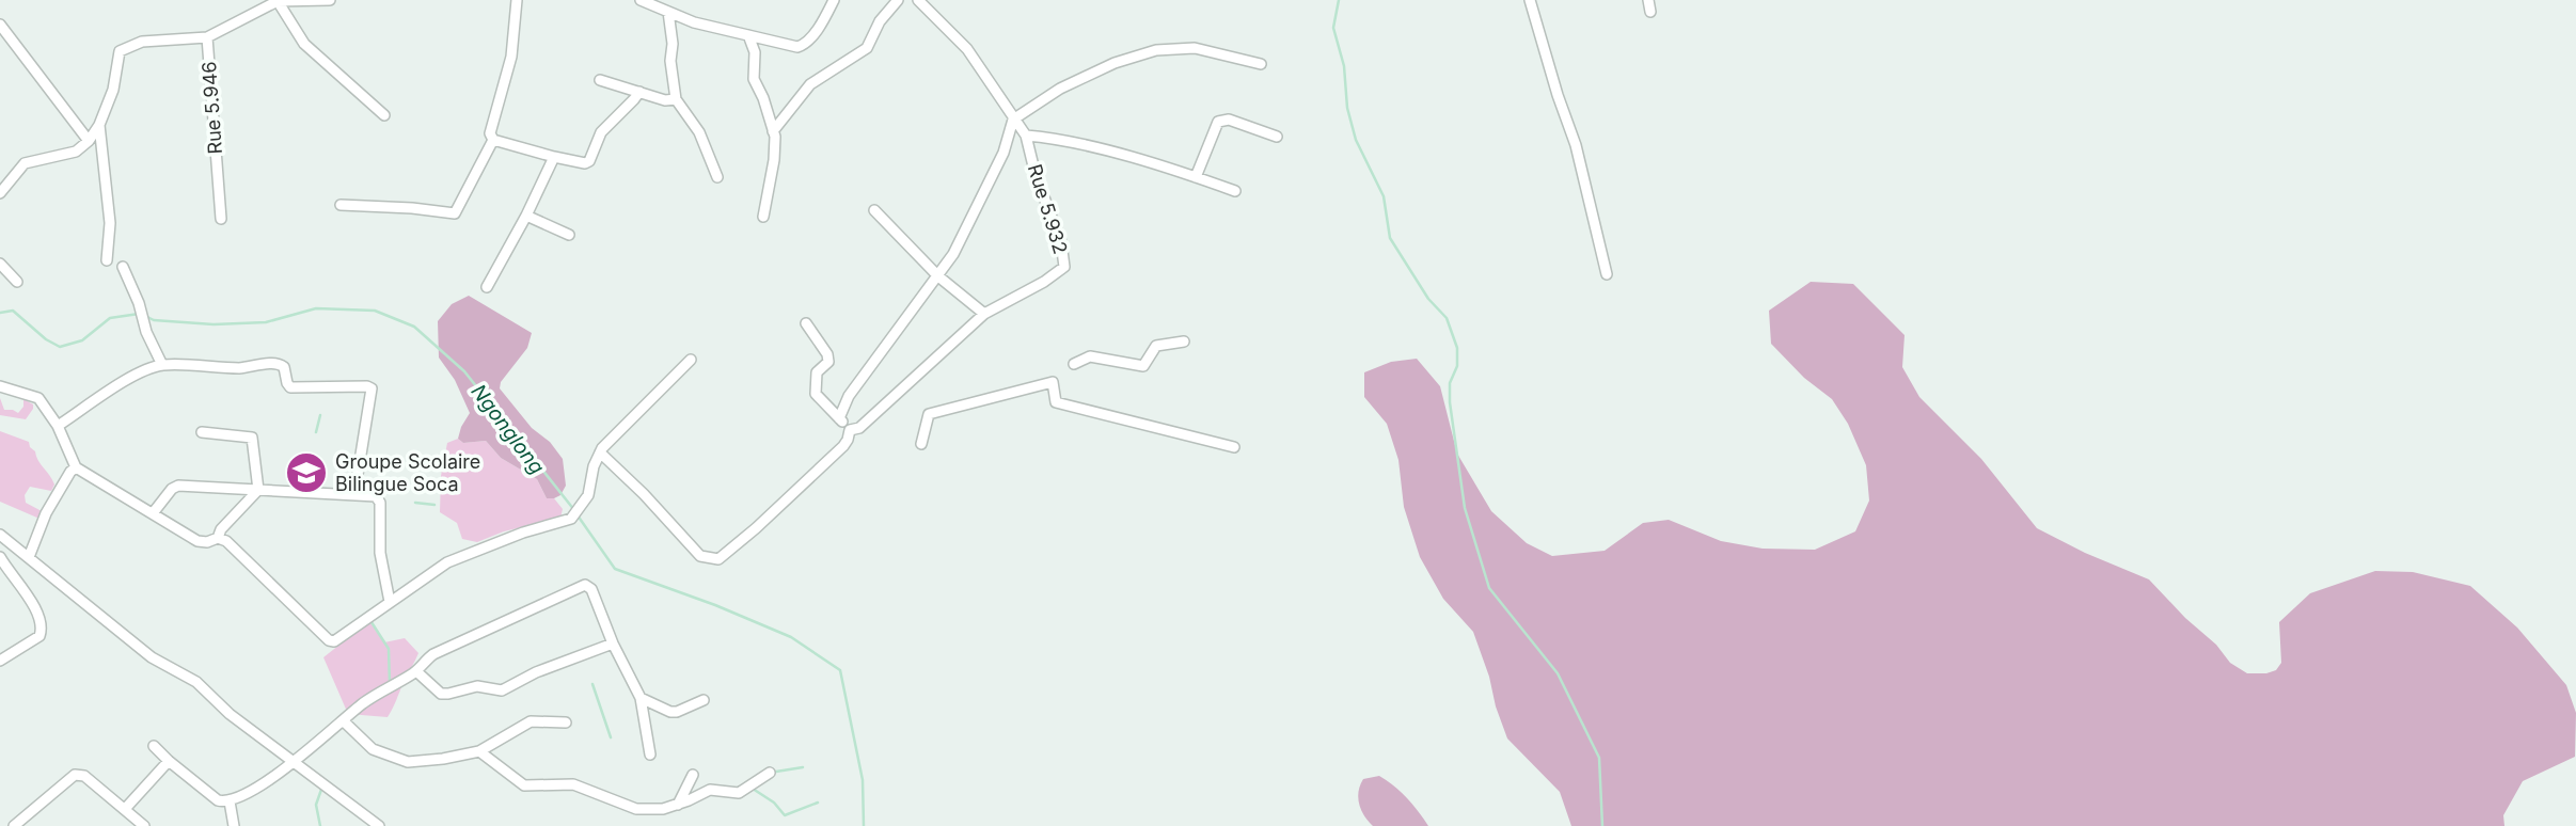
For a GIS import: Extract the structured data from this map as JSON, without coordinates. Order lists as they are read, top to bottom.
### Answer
{
  "streets": {
    "street": ["Rue 5.946", "Rue 5.932"]
  },
  "water": ["Ngonglong"],
  "places": {
    "school or university": ["Groupe Scolaire Bilingue Soca"]
  }
}
